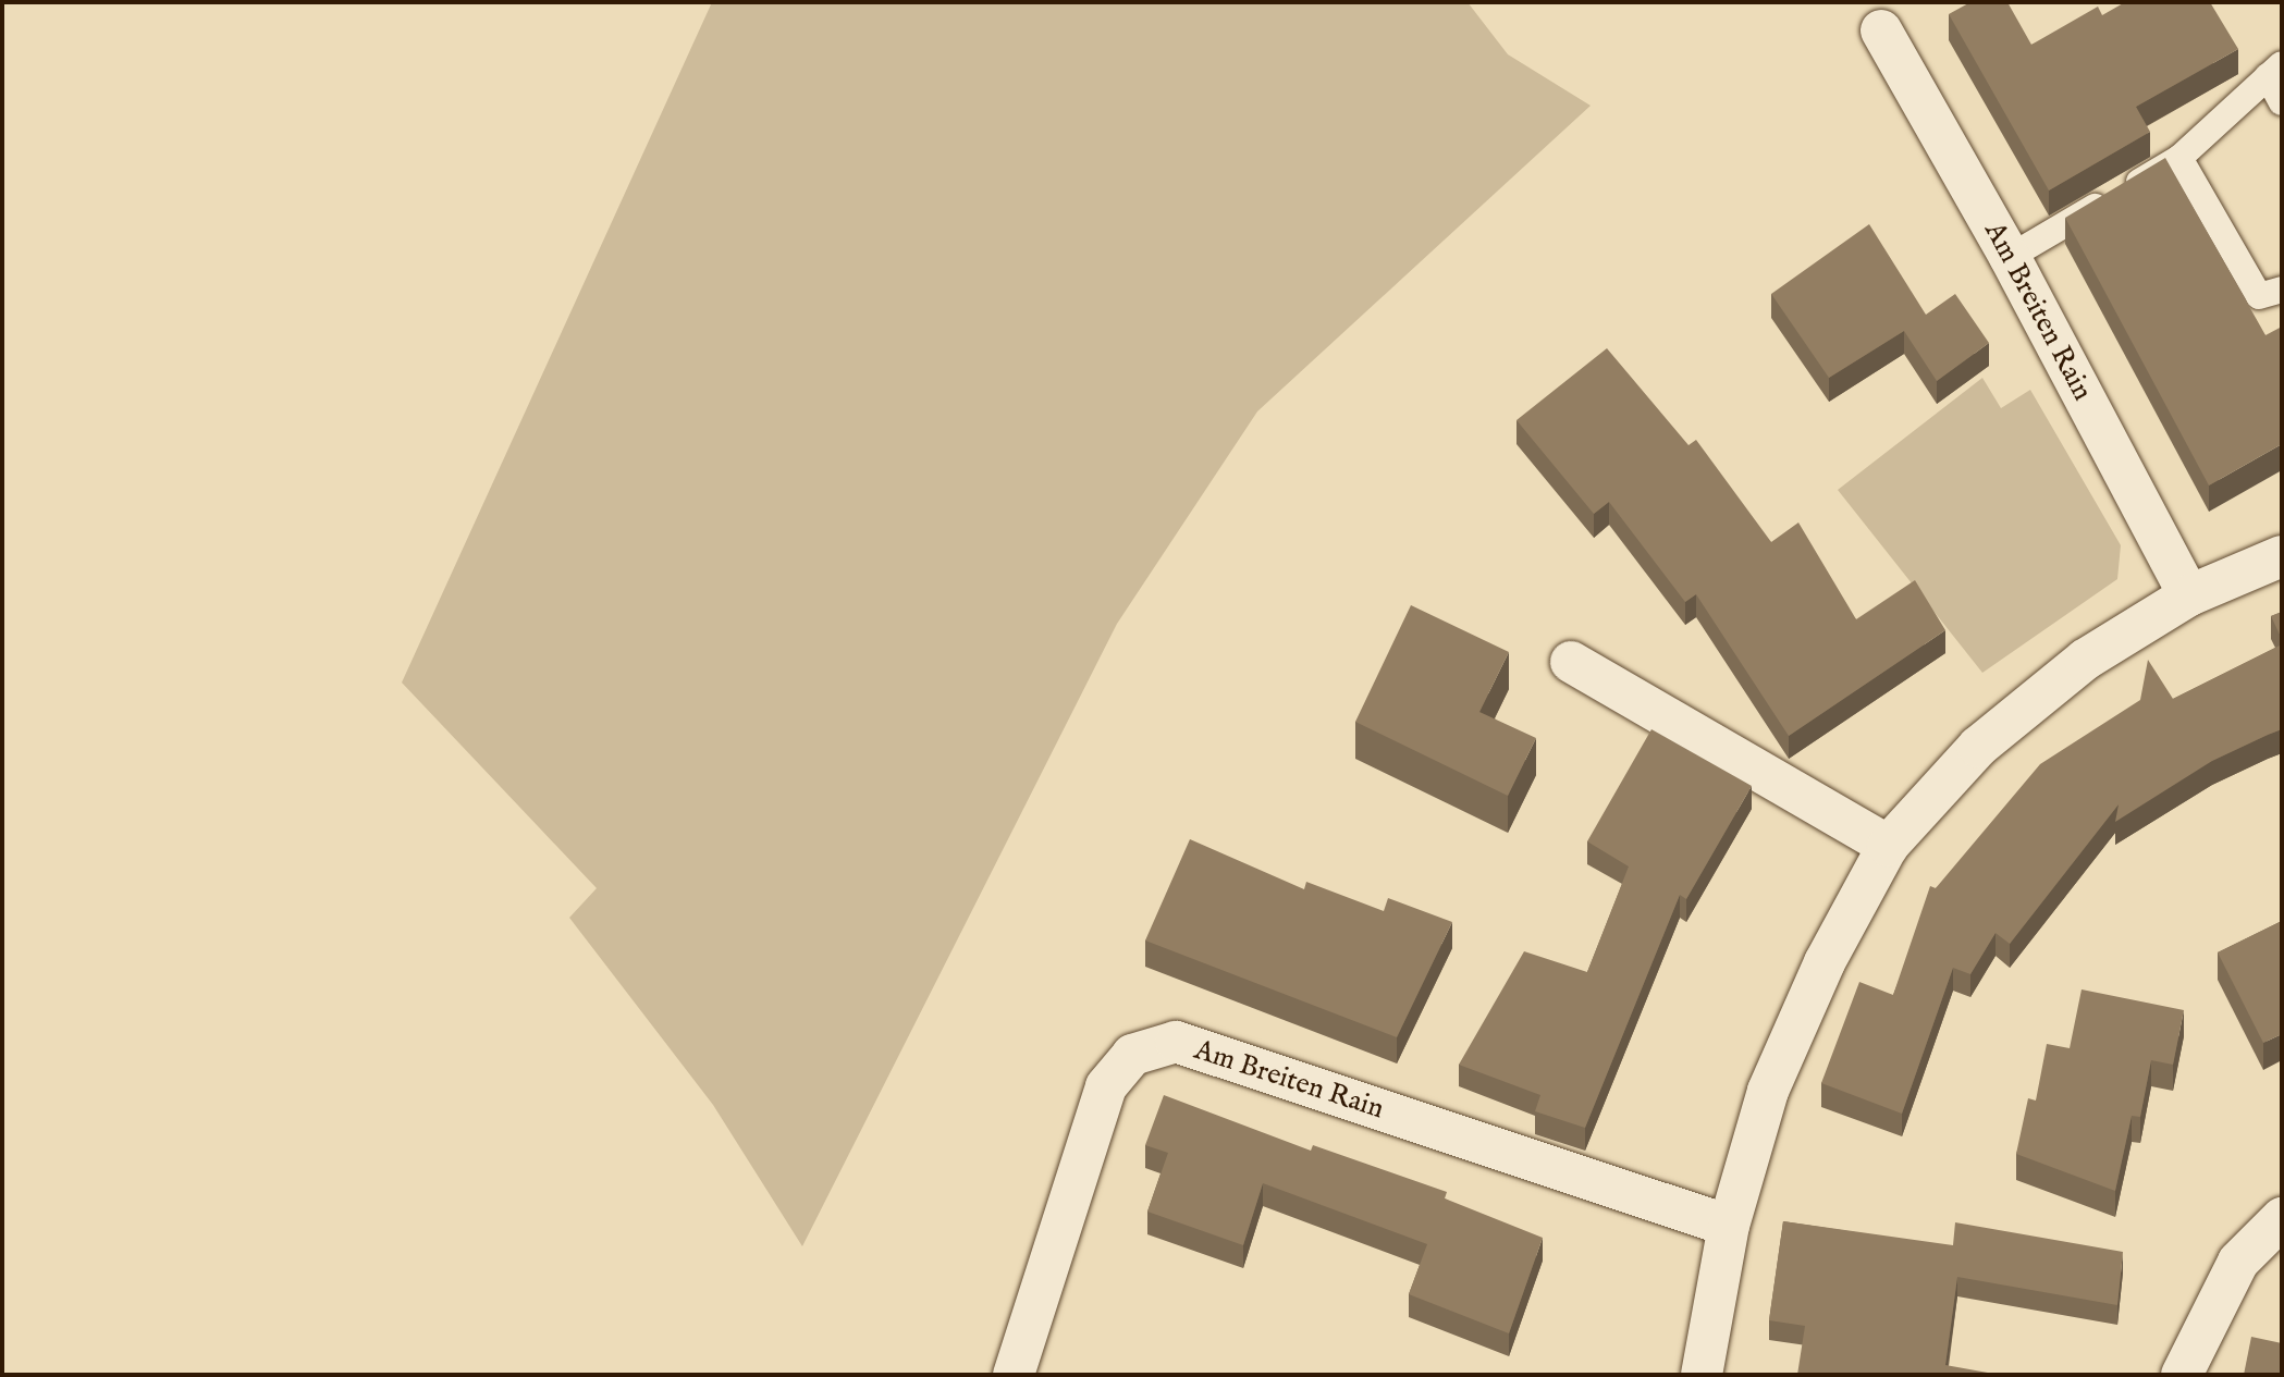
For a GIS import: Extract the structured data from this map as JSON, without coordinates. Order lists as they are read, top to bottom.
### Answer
{
  "streets": {
    "street": ["Am Breiten Rain"]
  }
}
